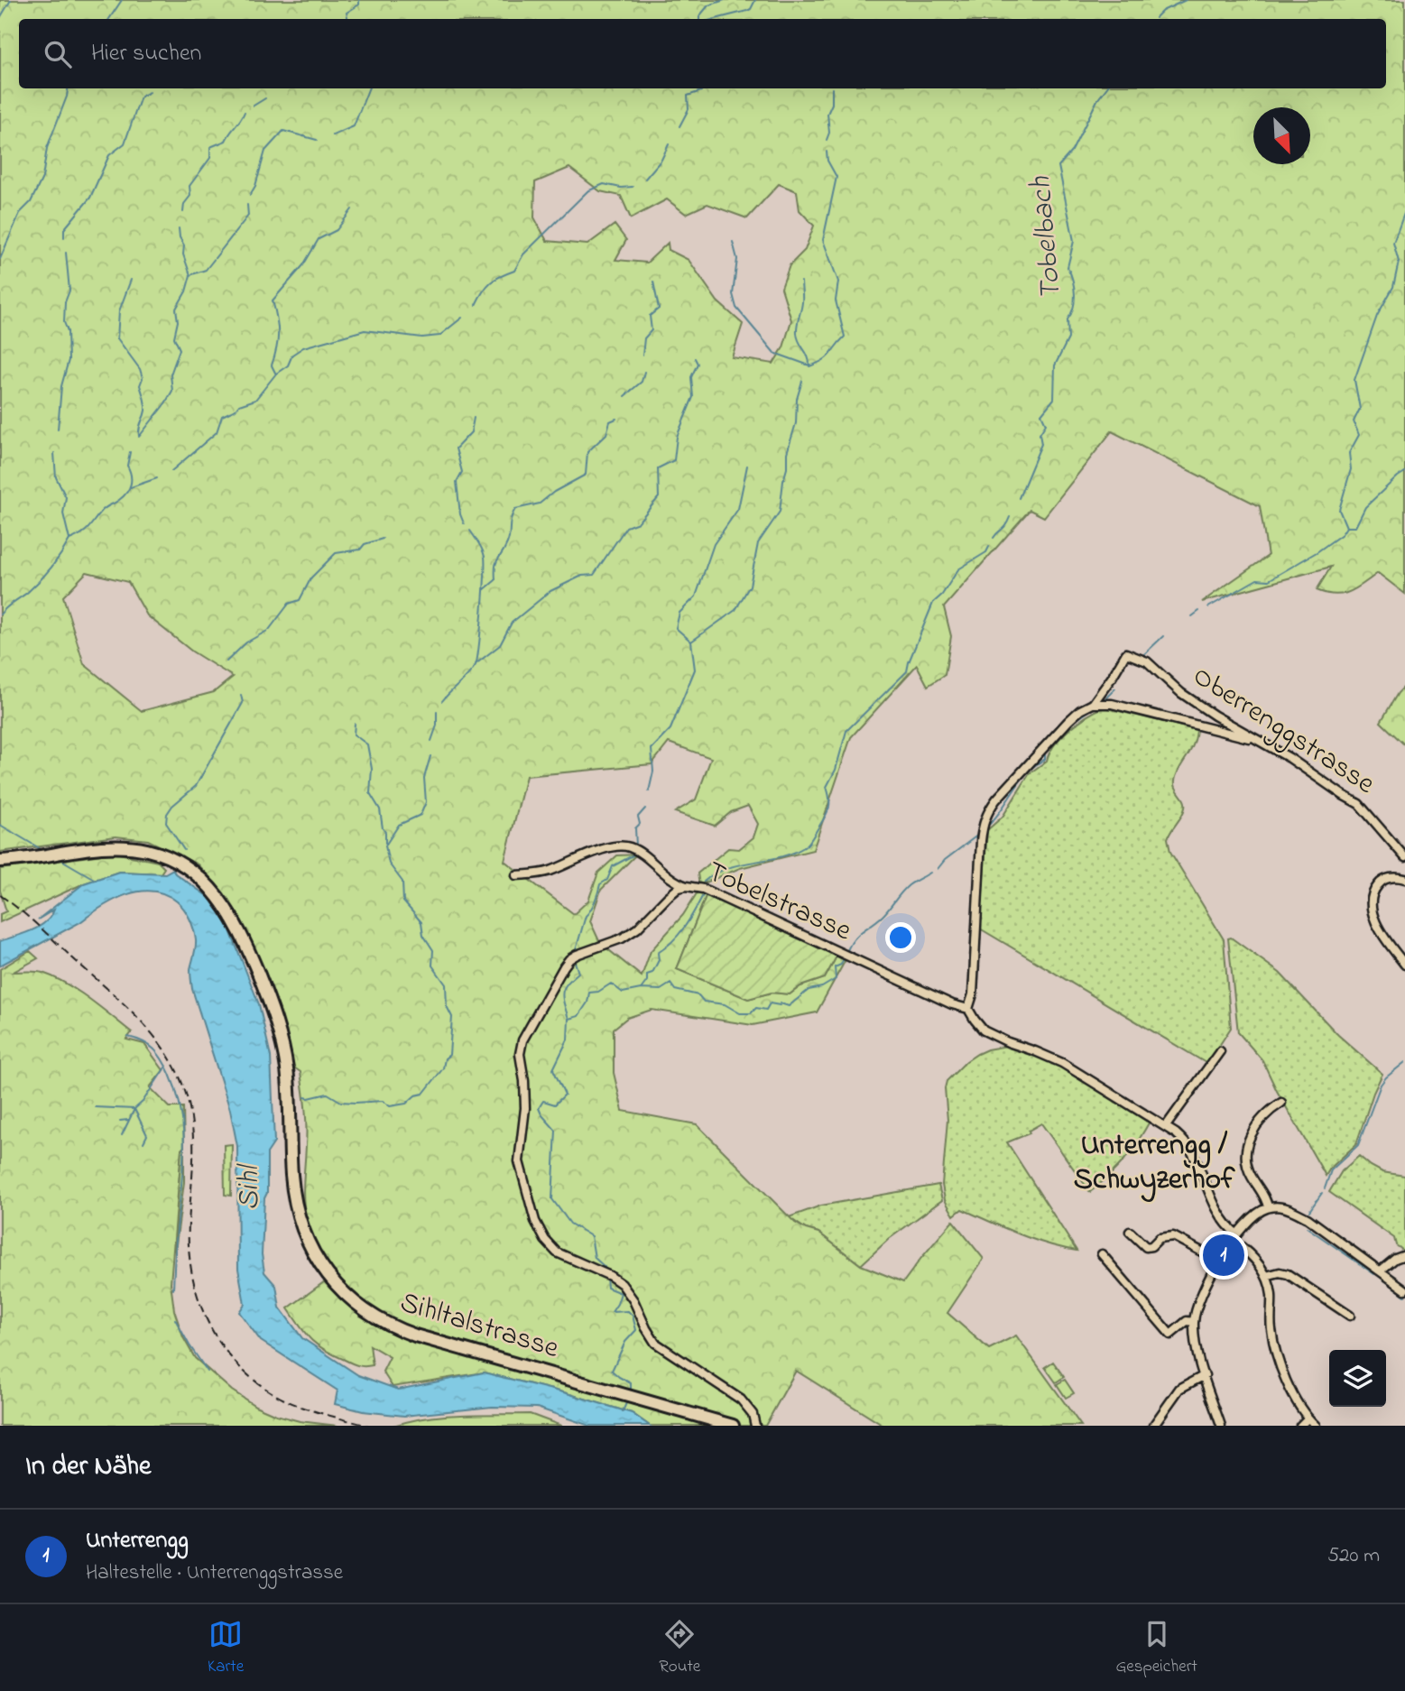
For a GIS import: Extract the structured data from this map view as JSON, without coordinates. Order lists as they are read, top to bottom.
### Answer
{
  "streets": {
    "main road": ["Sihltalstrasse"],
    "street": ["Oberrenggstrasse", "Tobelstrasse"]
  },
  "districts": ["Unterrengg / Schwyzerhof"],
  "water": ["Tobelbach", "Sihl"],
  "north": "bottom right",
  "page": {
    "search": "Hier suchen",
    "pins": "1",
    "heading": "In der Nähe",
    "list": [
      {
        "mark": "1",
        "name": "Unterrengg",
        "note": "Haltestelle · Unterrenggstrasse",
        "value": "520 m"
      }
    ],
    "nav": ["Karte", "Route", "Gespeichert"]
  }
}
